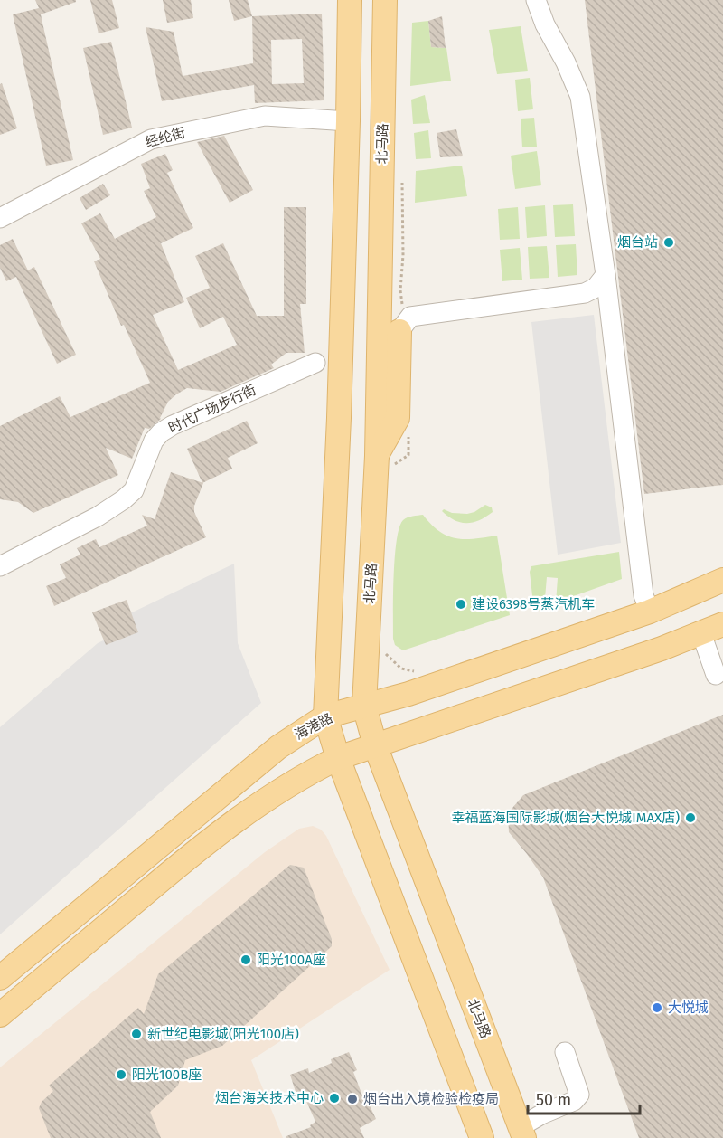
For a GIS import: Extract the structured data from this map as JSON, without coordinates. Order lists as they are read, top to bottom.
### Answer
{
  "streets": {
    "main road": ["北马路", "海港路"],
    "street": ["经纶街", "时代广场步行街"]
  },
  "crossings": [
    ["北马路", "海港路"]
  ],
  "places": [
    "烟台站",
    "建设6398号蒸汽机车",
    "幸福蓝海国际影城(烟台大悦城IMAX店)",
    "阳光100A座",
    "大悦城",
    "新世纪电影城(阳光100店)",
    "阳光100B座",
    "烟台海关技术中心",
    "烟台出入境检验检疫局"
  ],
  "scale_bar": "50 m"
}
